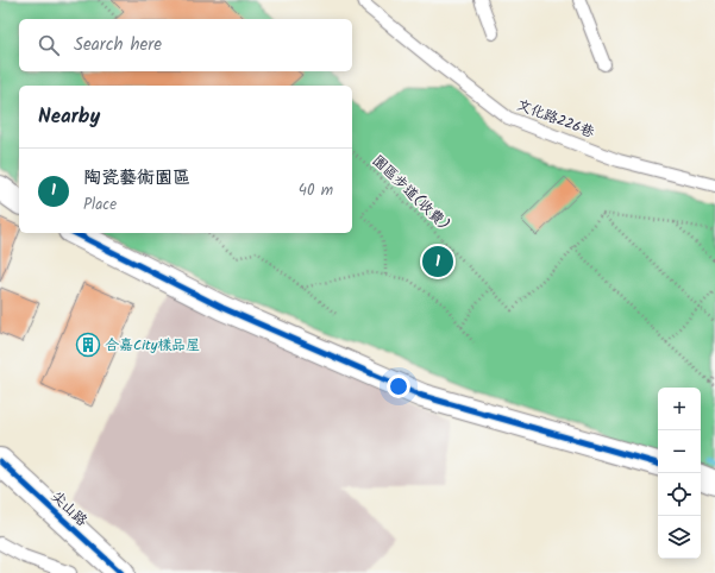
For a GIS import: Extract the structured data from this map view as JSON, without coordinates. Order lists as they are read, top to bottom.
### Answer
{
  "streets": {
    "street": ["尖山路"],
    "lane": ["文化路226巷"],
    "path": ["園區步道(收費)"]
  },
  "places": {
    "building": ["合嘉City樣品屋"]
  },
  "page": {
    "search": "Search here",
    "heading": "Nearby",
    "list": [
      {
        "mark": "1",
        "name": "陶瓷藝術園區",
        "note": "Place",
        "value": "40 m"
      }
    ],
    "pins": "1",
    "map_buttons": ["+", "−"]
  }
}
